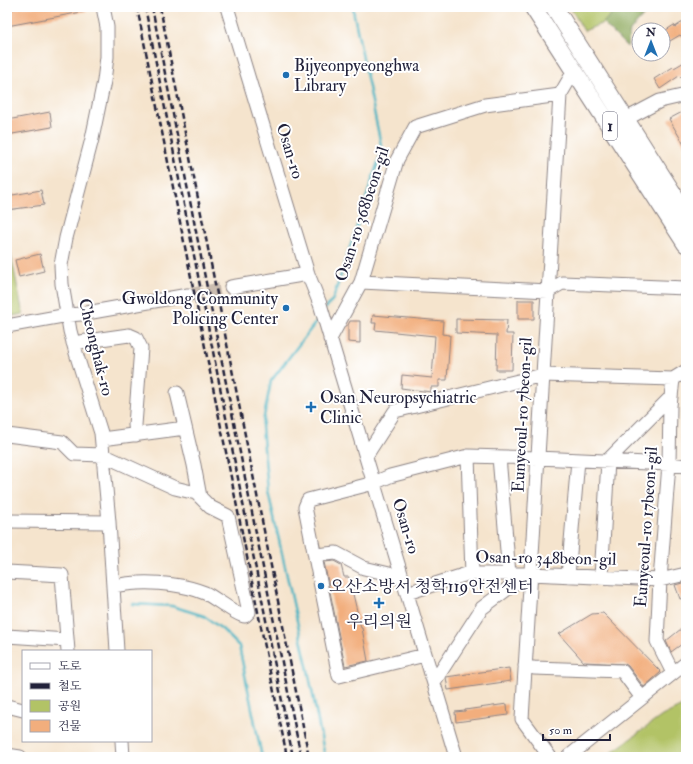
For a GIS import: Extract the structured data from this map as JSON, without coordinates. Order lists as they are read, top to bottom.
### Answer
{
  "streets": {
    "main road": ["1"],
    "street": [
      "Osan-ro",
      "Osan-ro 368beon-gil",
      "Cheonghak-ro",
      "Eunyeoul-ro 7beon-gil",
      "Eunyeoul-ro 17beon-gil",
      "Osan-ro 348beon-gil"
    ]
  },
  "crossings": [
    ["1", "Eunyeoul-ro 7beon-gil"],
    ["Osan-ro", "Osan-ro 368beon-gil"],
    ["Osan-ro", "Osan-ro 348beon-gil"],
    ["Osan-ro 368beon-gil", "Eunyeoul-ro 7beon-gil"],
    ["Eunyeoul-ro 7beon-gil", "Osan-ro 348beon-gil"],
    ["Eunyeoul-ro 17beon-gil", "Osan-ro 348beon-gil"]
  ],
  "places": {
    "other": ["Bijyeonpyeonghwa Library", "Gwoldong Community Policing Center", "오산소방서 청학119안전센터"],
    "health": ["Osan Neuropsychiatric Clinic", "우리의원"]
  },
  "legend": [
    "도로",
    "철도",
    "공원",
    "건물"
  ],
  "scale_bar": "50 m",
  "north": "top"
}
